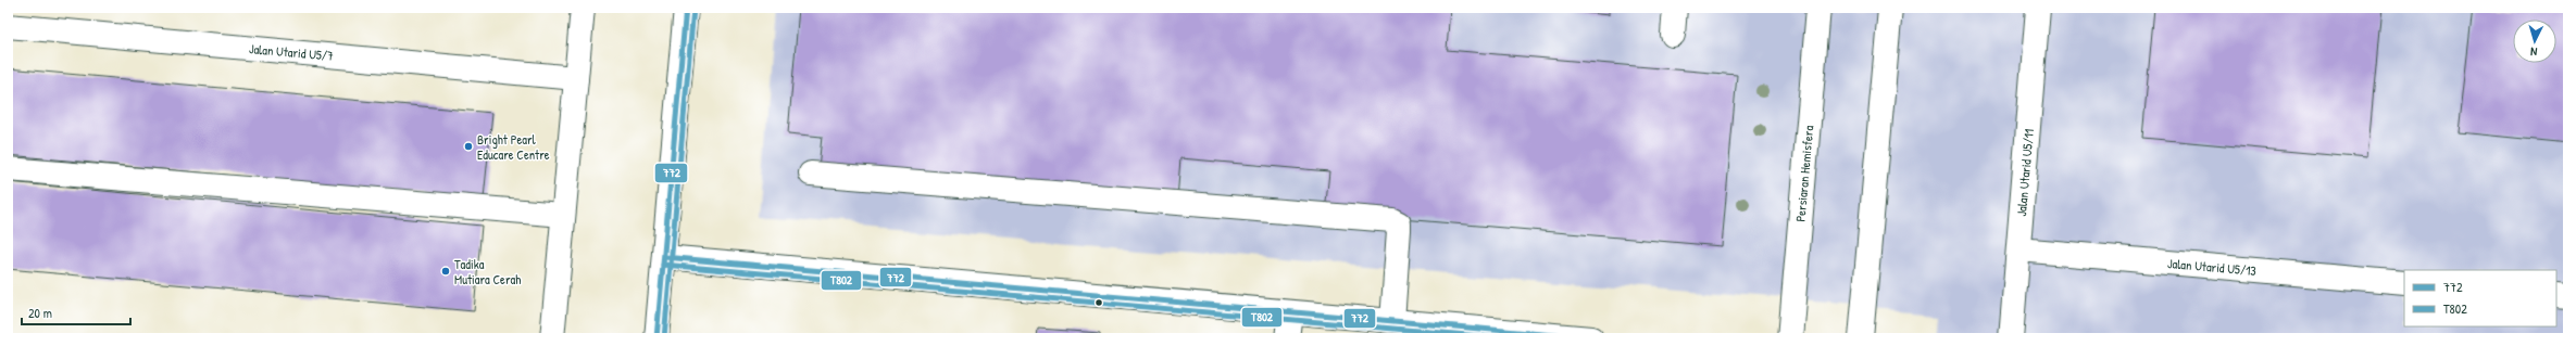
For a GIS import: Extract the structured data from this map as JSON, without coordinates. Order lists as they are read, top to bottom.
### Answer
{
  "streets": {
    "street": [
      "Jalan Utarid U5/7",
      "Jalan Utarid U5/11",
      "Persiaran Hemisfera",
      "Jalan Utarid U5/13"
    ]
  },
  "crossings": [
    ["Jalan Utarid U5/11", "Jalan Utarid U5/13"]
  ],
  "places": ["Bright Pearl Educare Centre", "Tadika Mutiara Cerah"],
  "lines": ["transit line 772", "transit line T802"],
  "legend": ["772", "T802"],
  "scale_bar": "20 m",
  "north": "bottom"
}
